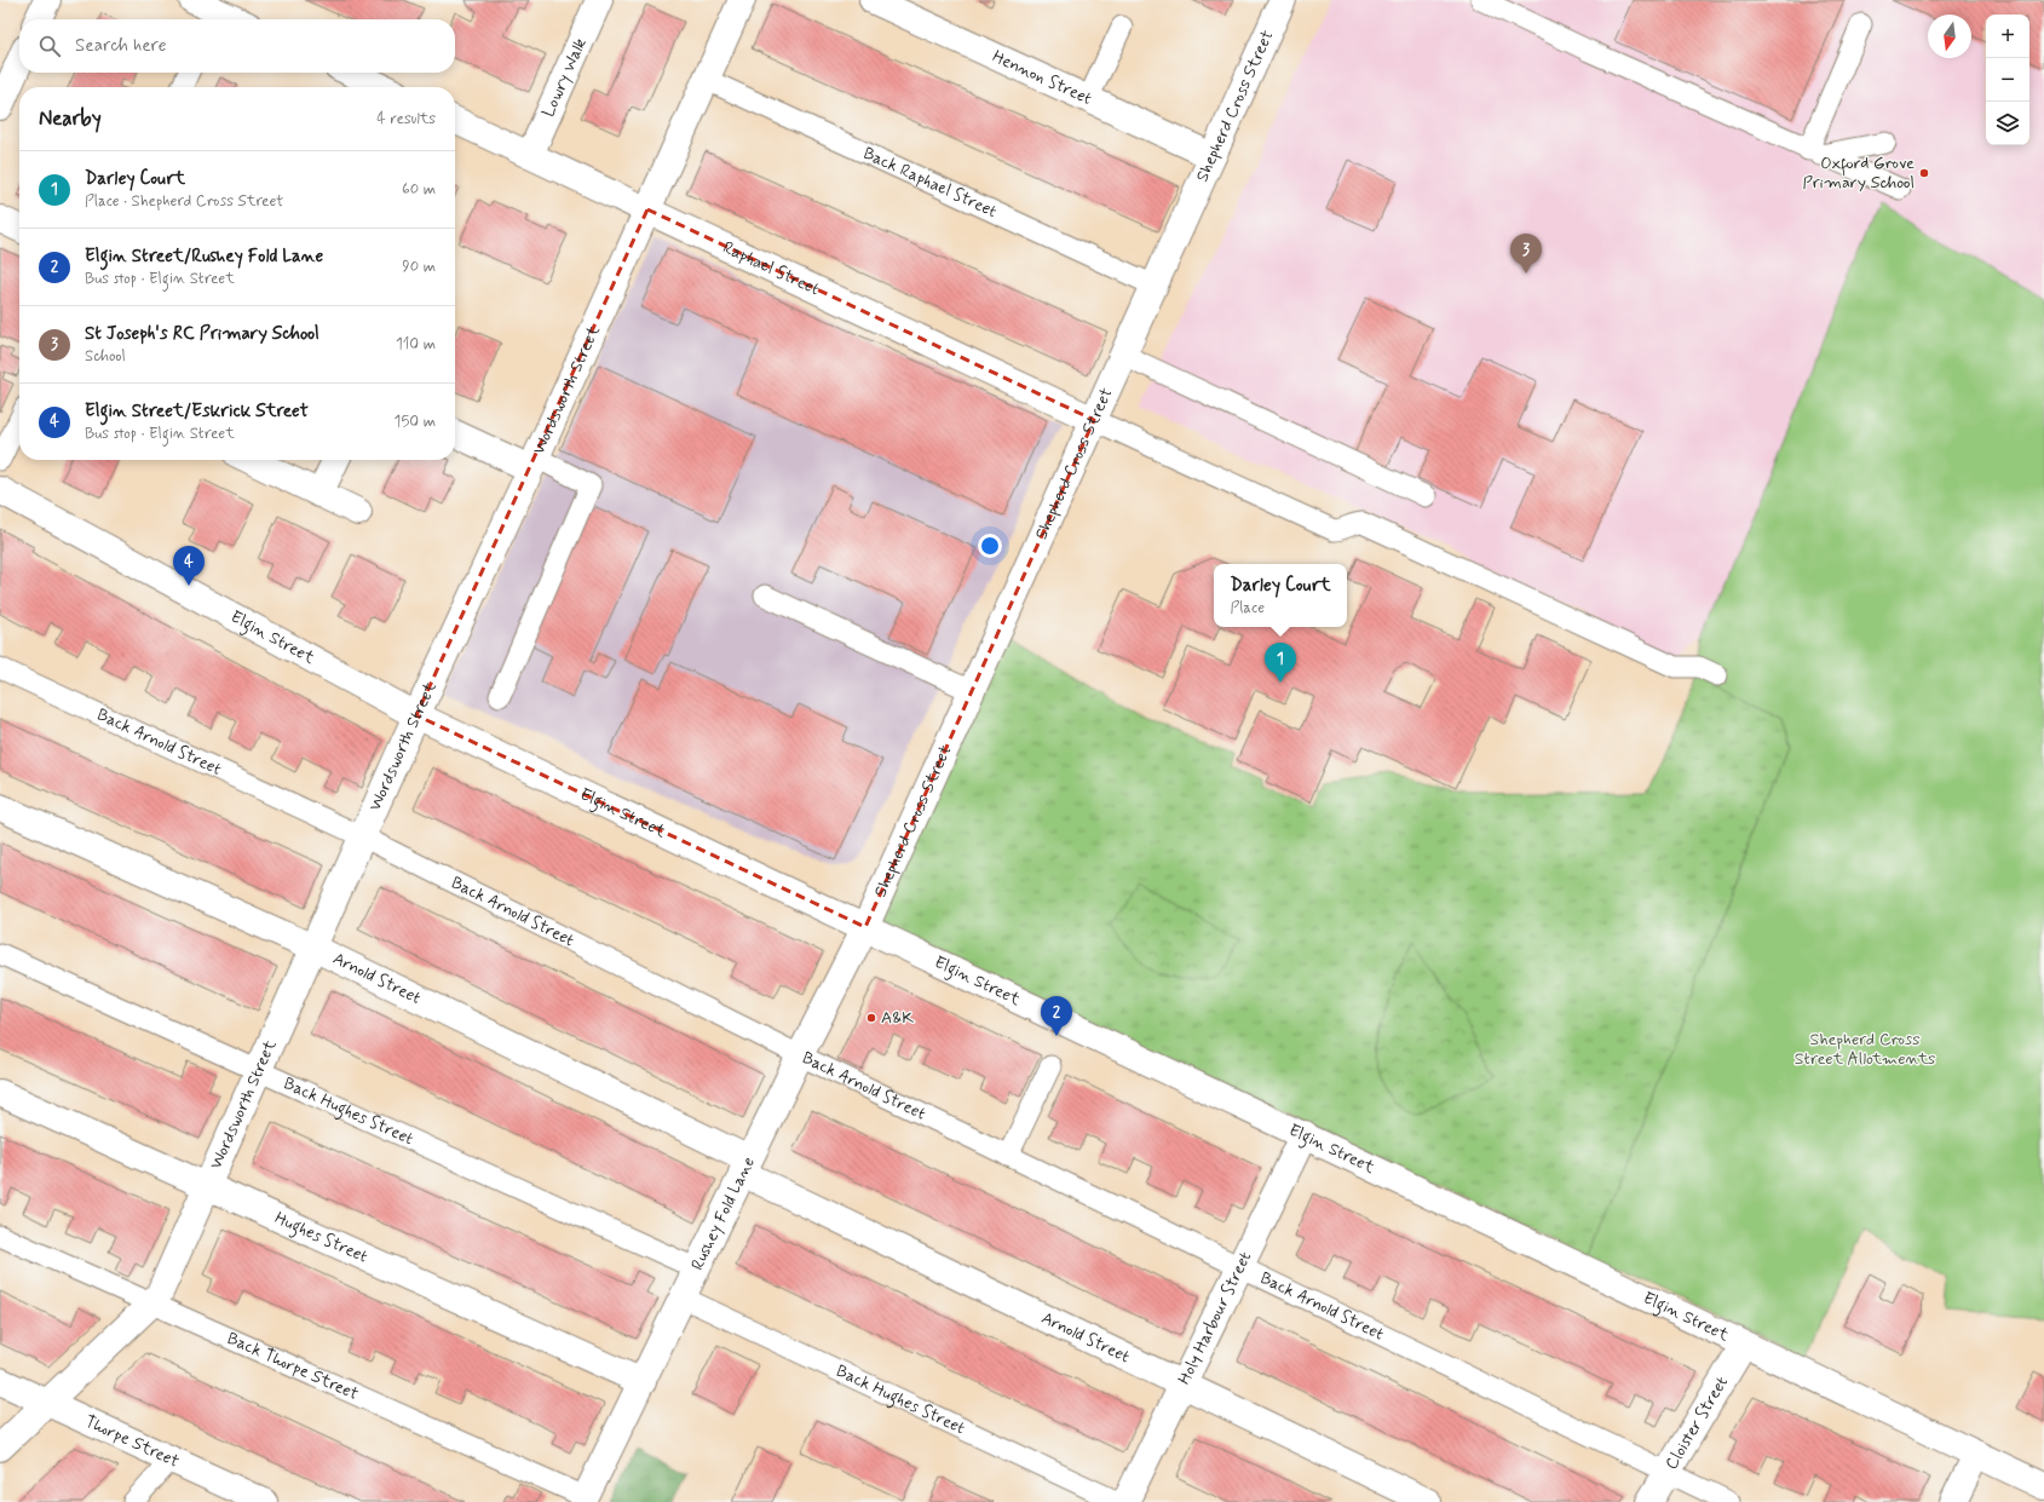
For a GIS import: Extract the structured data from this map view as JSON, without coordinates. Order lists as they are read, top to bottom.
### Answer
{
  "streets": {
    "street": [
      "Lowry Walk",
      "Hennon Street",
      "Shepherd Cross Street",
      "Raphael Street",
      "Wordsworth Street",
      "Elgin Street",
      "Arnold Street",
      "Rushey Fold Lane",
      "Hughes Street",
      "Holy Harbour Street",
      "Cloister Street",
      "Thorpe Street"
    ],
    "lane": [
      "Back Raphael Street",
      "Back Arnold Street",
      "Back Hughes Street",
      "Back Thorpe Street"
    ]
  },
  "crossings": [
    ["Lowry Walk", "Raphael Street"],
    ["Hennon Street", "Shepherd Cross Street"],
    ["Shepherd Cross Street", "Back Raphael Street"],
    ["Shepherd Cross Street", "Raphael Street"],
    ["Shepherd Cross Street", "Elgin Street"],
    ["Shepherd Cross Street", "Rushey Fold Lane"],
    ["Back Raphael Street", "Wordsworth Street"],
    ["Raphael Street", "Wordsworth Street"],
    ["Wordsworth Street", "Elgin Street"],
    ["Wordsworth Street", "Back Arnold Street"],
    ["Wordsworth Street", "Arnold Street"],
    ["Wordsworth Street", "Back Hughes Street"],
    ["Wordsworth Street", "Hughes Street"],
    ["Wordsworth Street", "Back Thorpe Street"],
    ["Wordsworth Street", "Thorpe Street"],
    ["Elgin Street", "Rushey Fold Lane"],
    ["Elgin Street", "Holy Harbour Street"],
    ["Elgin Street", "Cloister Street"],
    ["Back Arnold Street", "Rushey Fold Lane"],
    ["Back Arnold Street", "Holy Harbour Street"],
    ["Back Arnold Street", "Cloister Street"],
    ["Arnold Street", "Rushey Fold Lane"],
    ["Arnold Street", "Holy Harbour Street"],
    ["Back Hughes Street", "Rushey Fold Lane"],
    ["Rushey Fold Lane", "Hughes Street"],
    ["Rushey Fold Lane", "Back Thorpe Street"]
  ],
  "parks": ["Shepherd Cross Street Allotments"],
  "places": ["Oxford Grove Primary School", "A&K"],
  "north": "bottom",
  "page": {
    "map_buttons": ["+", "−"],
    "search": "Search here",
    "heading": ["Nearby", "4 results"],
    "list": [
      {
        "mark": "1",
        "name": "Darley Court",
        "note": "Place · Shepherd Cross Street",
        "value": "60 m"
      },
      {
        "mark": "2",
        "name": "Elgin Street/Rushey Fold Lane",
        "note": "Bus stop · Elgin Street",
        "value": "90 m"
      },
      {
        "mark": "3",
        "name": "St Joseph's RC Primary School",
        "note": "School",
        "value": "110 m"
      },
      {
        "mark": "4",
        "name": "Elgin Street/Eskrick Street",
        "note": "Bus stop · Elgin Street",
        "value": "150 m"
      }
    ],
    "pins": [
      "3",
      "4",
      "1",
      "2"
    ],
    "popup": ["Darley Court", "Place"]
  }
}
